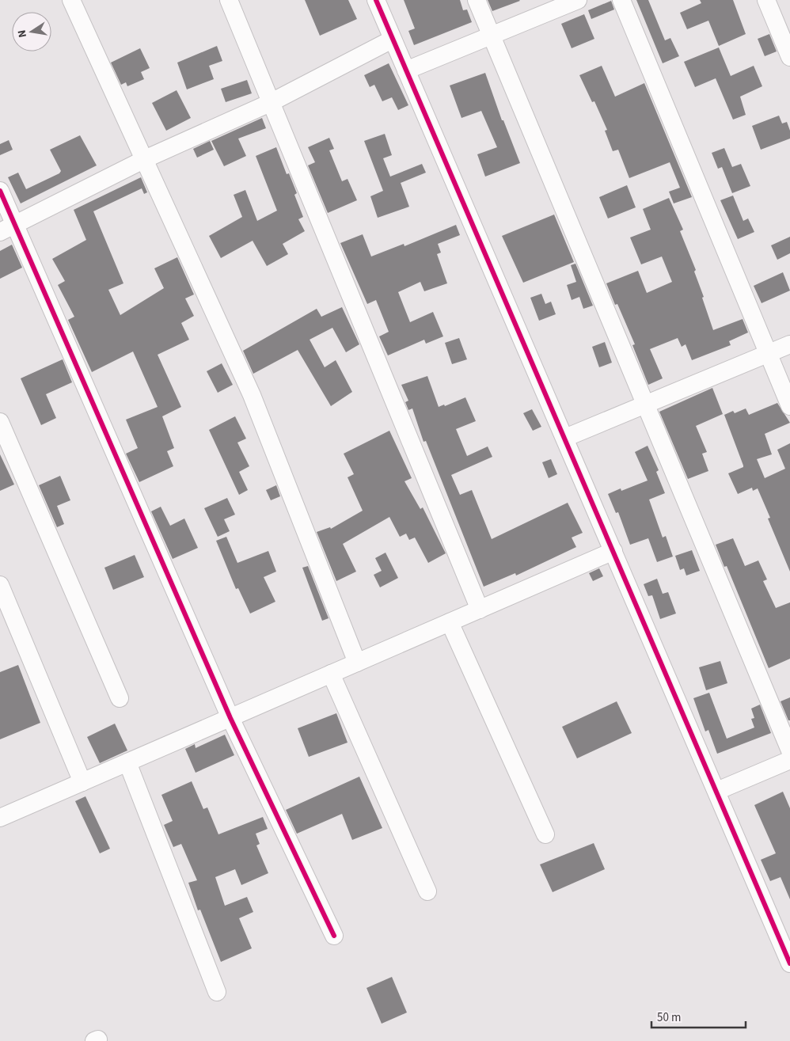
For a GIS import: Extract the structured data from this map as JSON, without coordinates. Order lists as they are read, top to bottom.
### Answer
{
  "scale_bar": "50 m",
  "north": "left"
}
